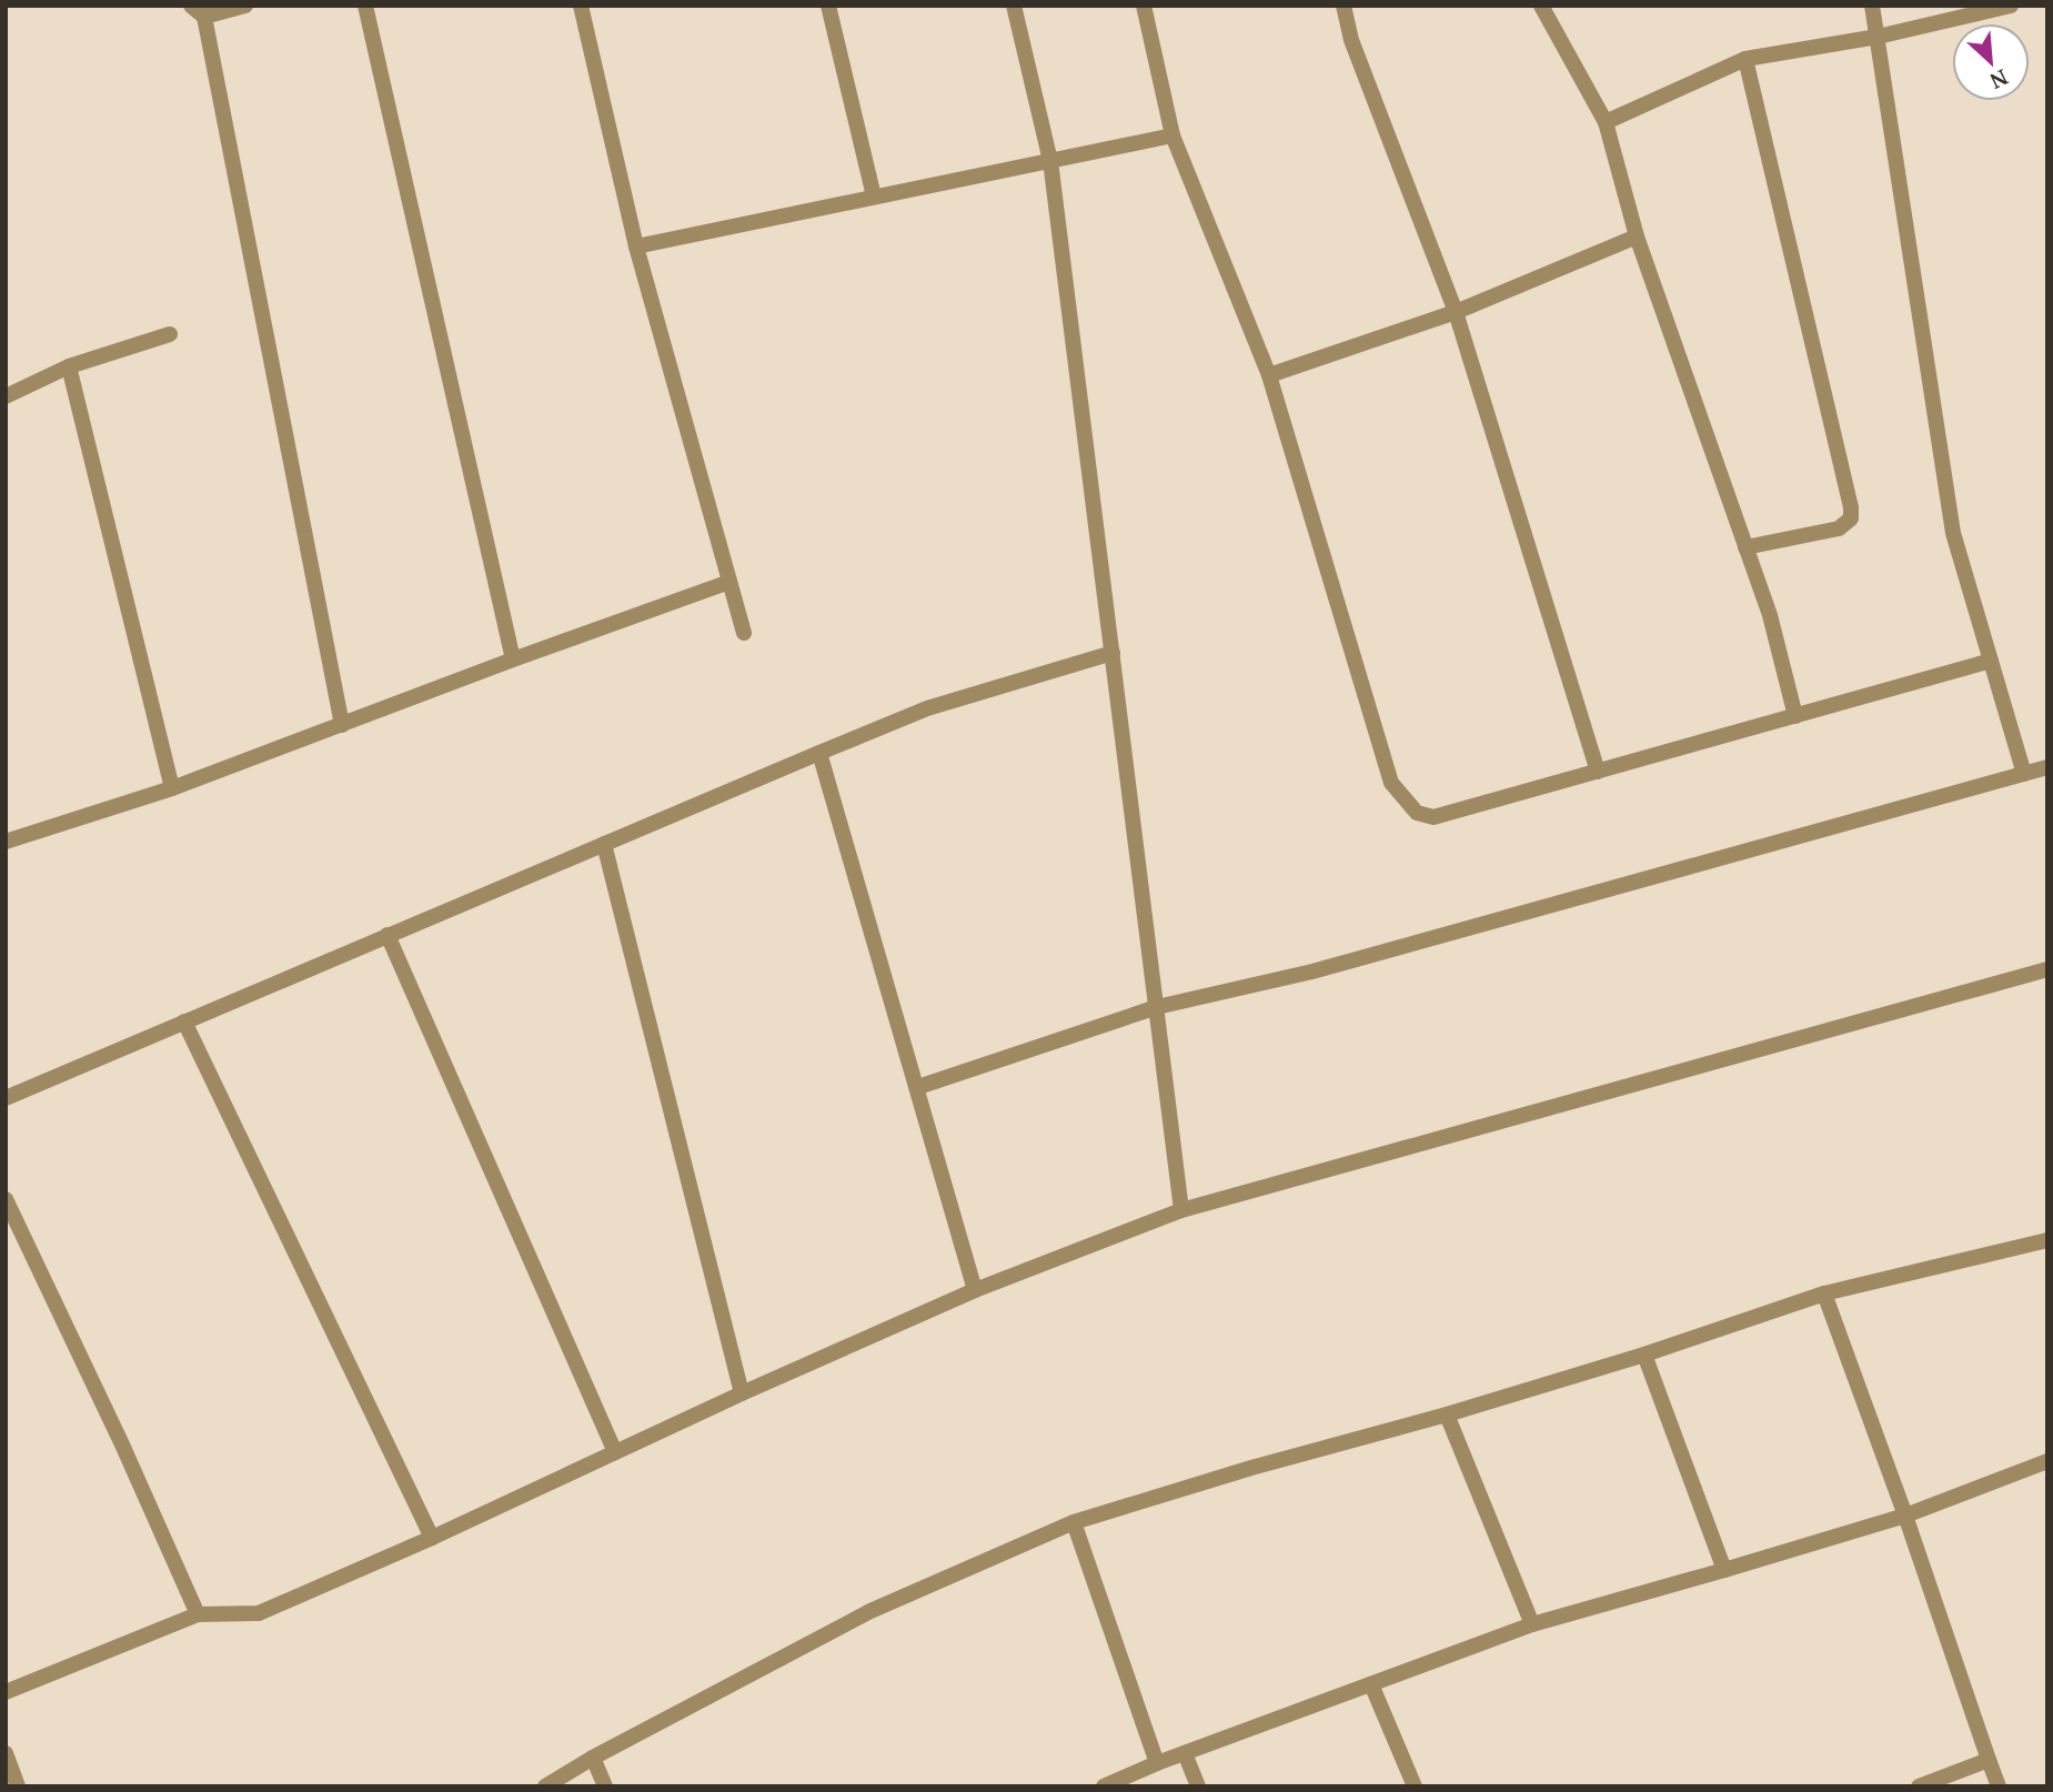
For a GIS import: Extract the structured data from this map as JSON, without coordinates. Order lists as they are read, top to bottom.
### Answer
{
  "north": "bottom right"
}
